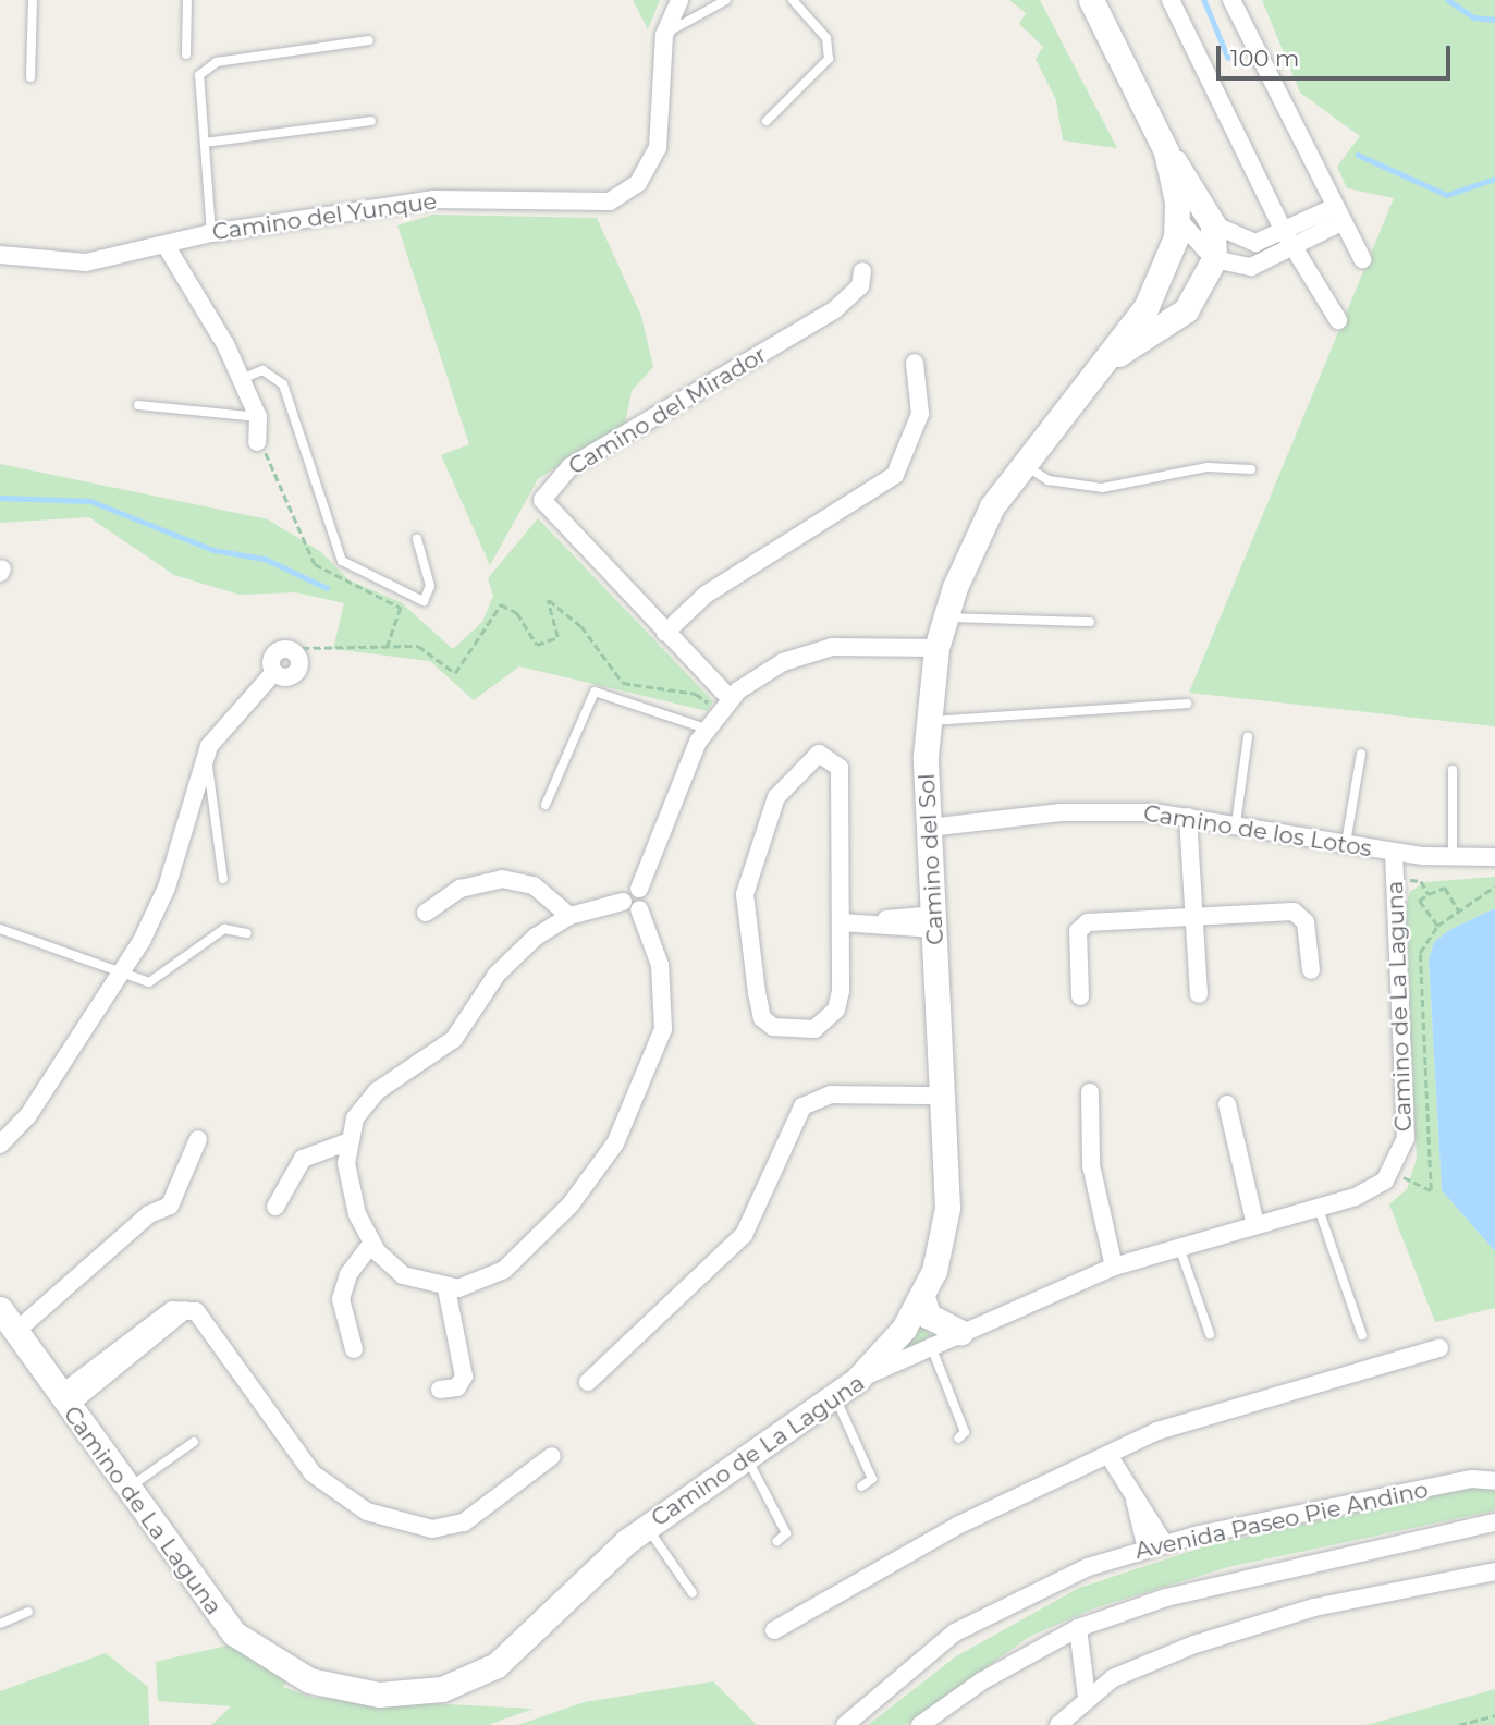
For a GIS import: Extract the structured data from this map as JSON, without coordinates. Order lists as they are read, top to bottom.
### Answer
{
  "streets": {
    "street": [
      "Camino del Yunque",
      "Camino del Mirador",
      "Camino de los Lotos",
      "Camino del Sol",
      "Camino de La Laguna",
      "Avenida Paseo Pie Andino"
    ]
  },
  "crossings": [
    ["Camino de los Lotos", "Camino del Sol"],
    ["Camino de los Lotos", "Camino de La Laguna"],
    ["Camino del Sol", "Camino de La Laguna"]
  ],
  "scale_bar": "100 m"
}
